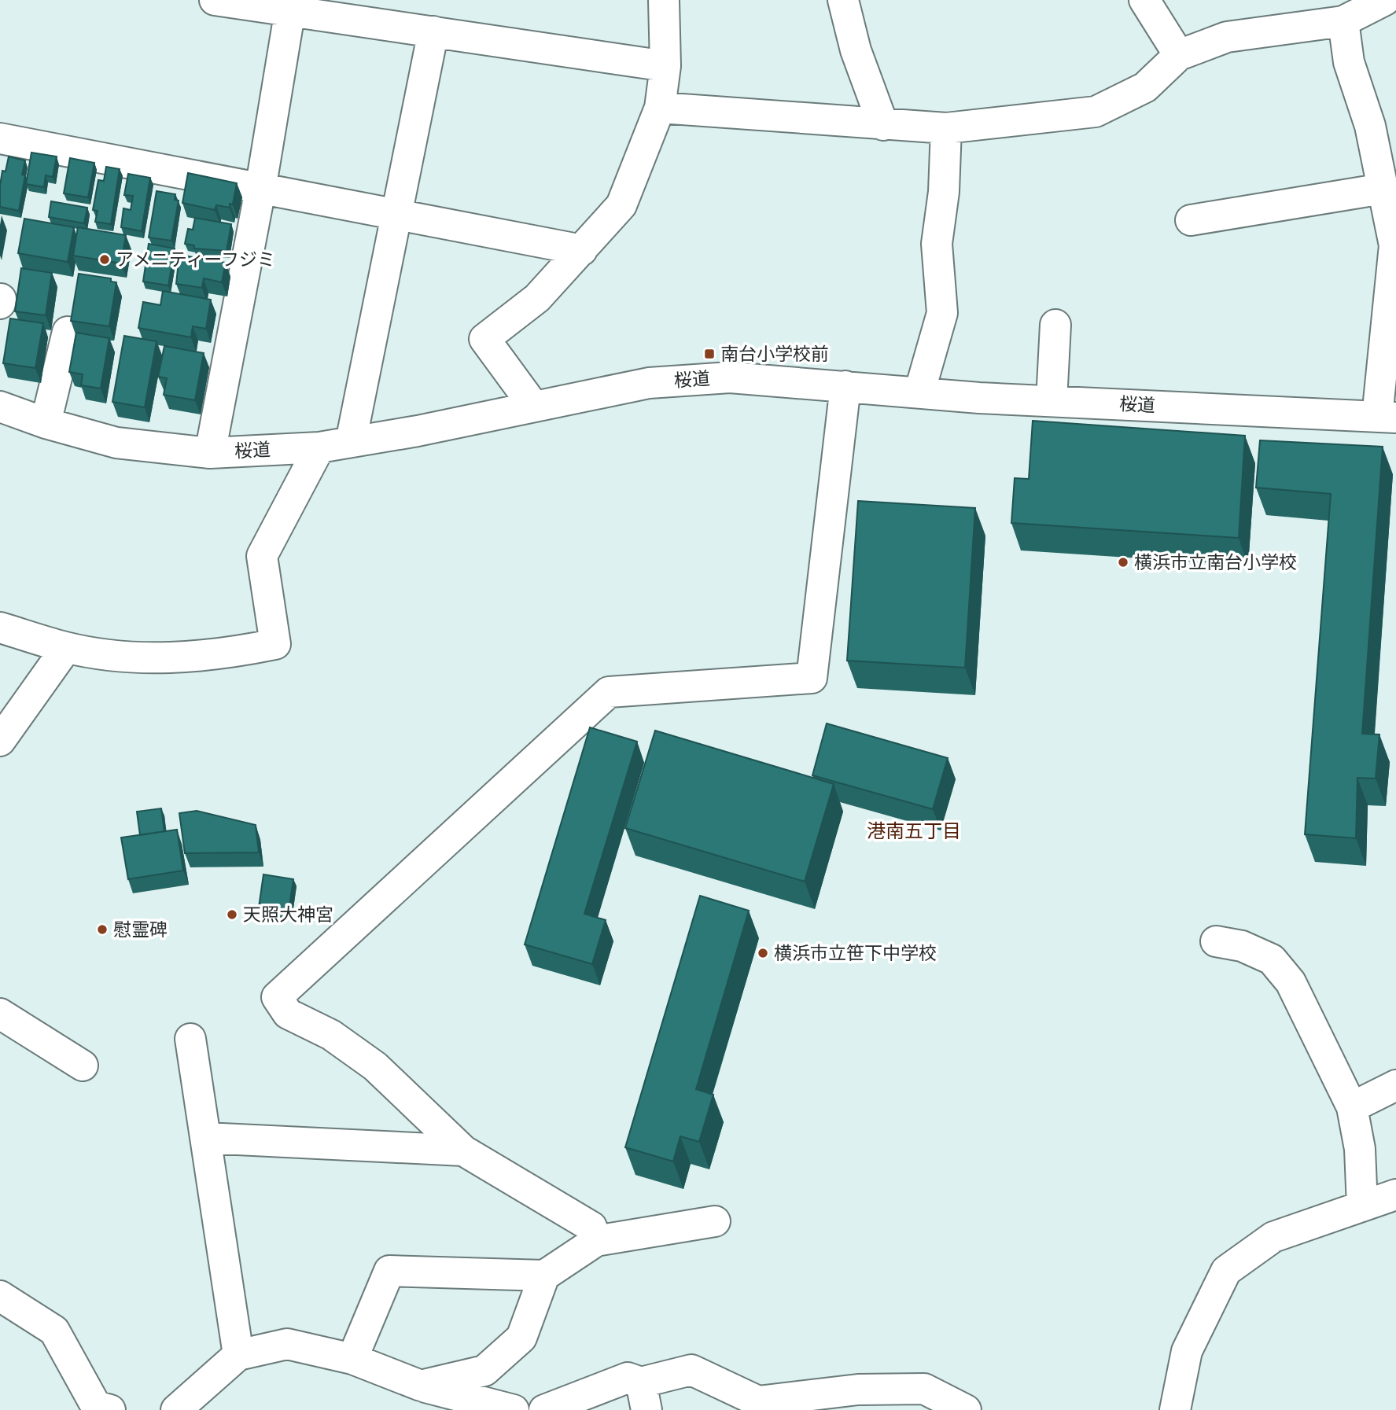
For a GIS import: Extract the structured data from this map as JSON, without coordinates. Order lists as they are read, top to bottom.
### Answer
{
  "streets": {
    "street": ["桜道"]
  },
  "districts": ["港南五丁目"],
  "places": {
    "other": [
      "アメニティーフジミ",
      "横浜市立南台小学校",
      "天照大神宮",
      "慰霊碑",
      "横浜市立笹下中学校"
    ],
    "transit": ["南台小学校前"]
  }
}
